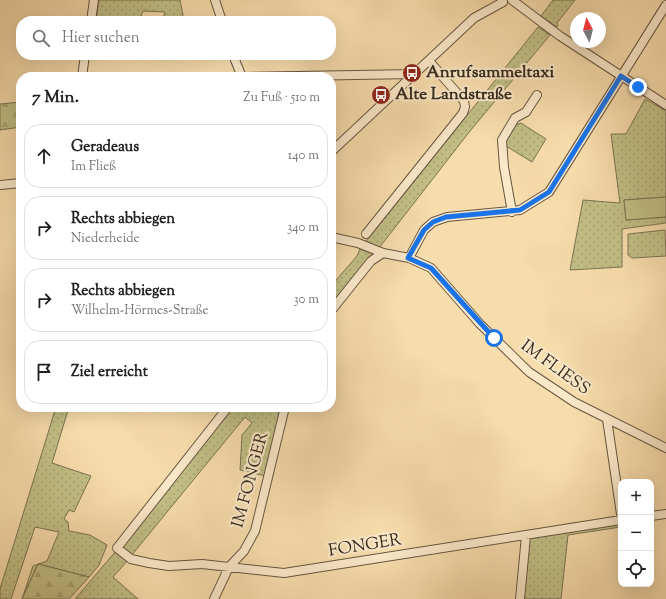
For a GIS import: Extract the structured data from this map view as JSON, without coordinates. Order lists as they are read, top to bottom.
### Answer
{
  "streets": {
    "street": ["IM FLIESS", "IM FONGER", "FONGER"]
  },
  "crossings": [
    ["IM FONGER", "FONGER"]
  ],
  "places": {
    "bus stop": ["Anrufsammeltaxi", "Alte Landstraße"]
  },
  "north": "top",
  "page": {
    "search": "Hier suchen",
    "heading": ["7 Min.", "Zu Fuß · 510 m"],
    "list": [
      ["Geradeaus", "Im Fließ", "140 m"],
      ["Rechts abbiegen", "Niederheide", "340 m"],
      ["Rechts abbiegen", "Wilhelm-Hörmes-Straße", "30 m"],
      "Ziel erreicht"
    ],
    "map_buttons": ["+", "−"]
  }
}
